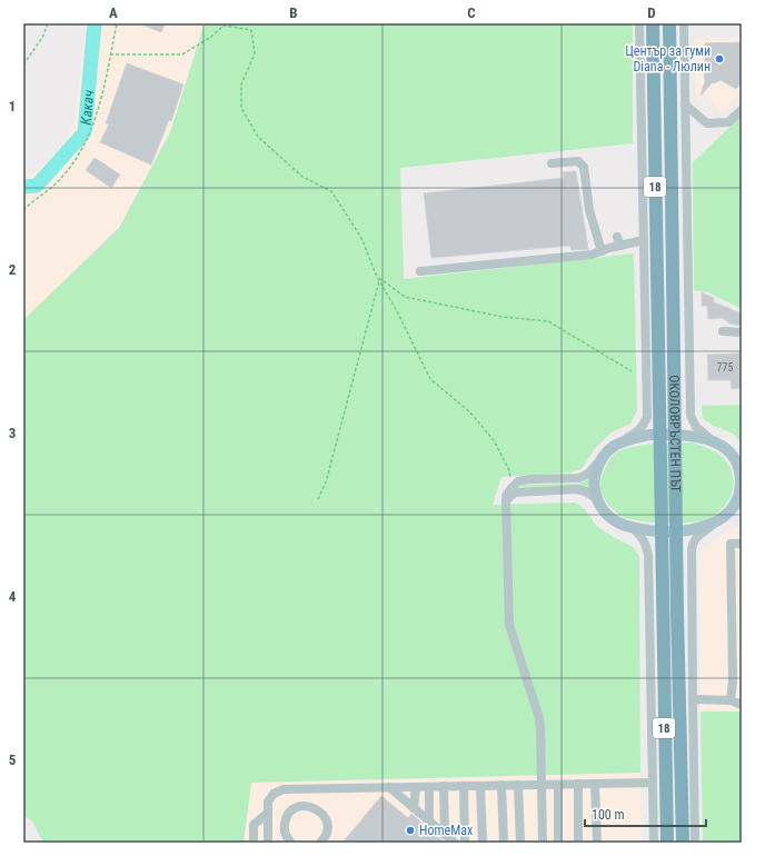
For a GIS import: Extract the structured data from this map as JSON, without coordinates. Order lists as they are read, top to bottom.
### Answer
{
  "streets": {
    "highway": ["18", "ОКОЛОВРЪСТЕН ПЪТ"]
  },
  "water": ["Какач"],
  "places": ["Център за гуми Diana - Люлин", "HomeMax"],
  "house_numbers": ["775"],
  "scale_bar": "100 m",
  "grid": {
    "columns": [
      "A",
      "B",
      "C",
      "D"
    ],
    "rows": [
      "1",
      "2",
      "3",
      "4",
      "5"
    ]
  }
}
